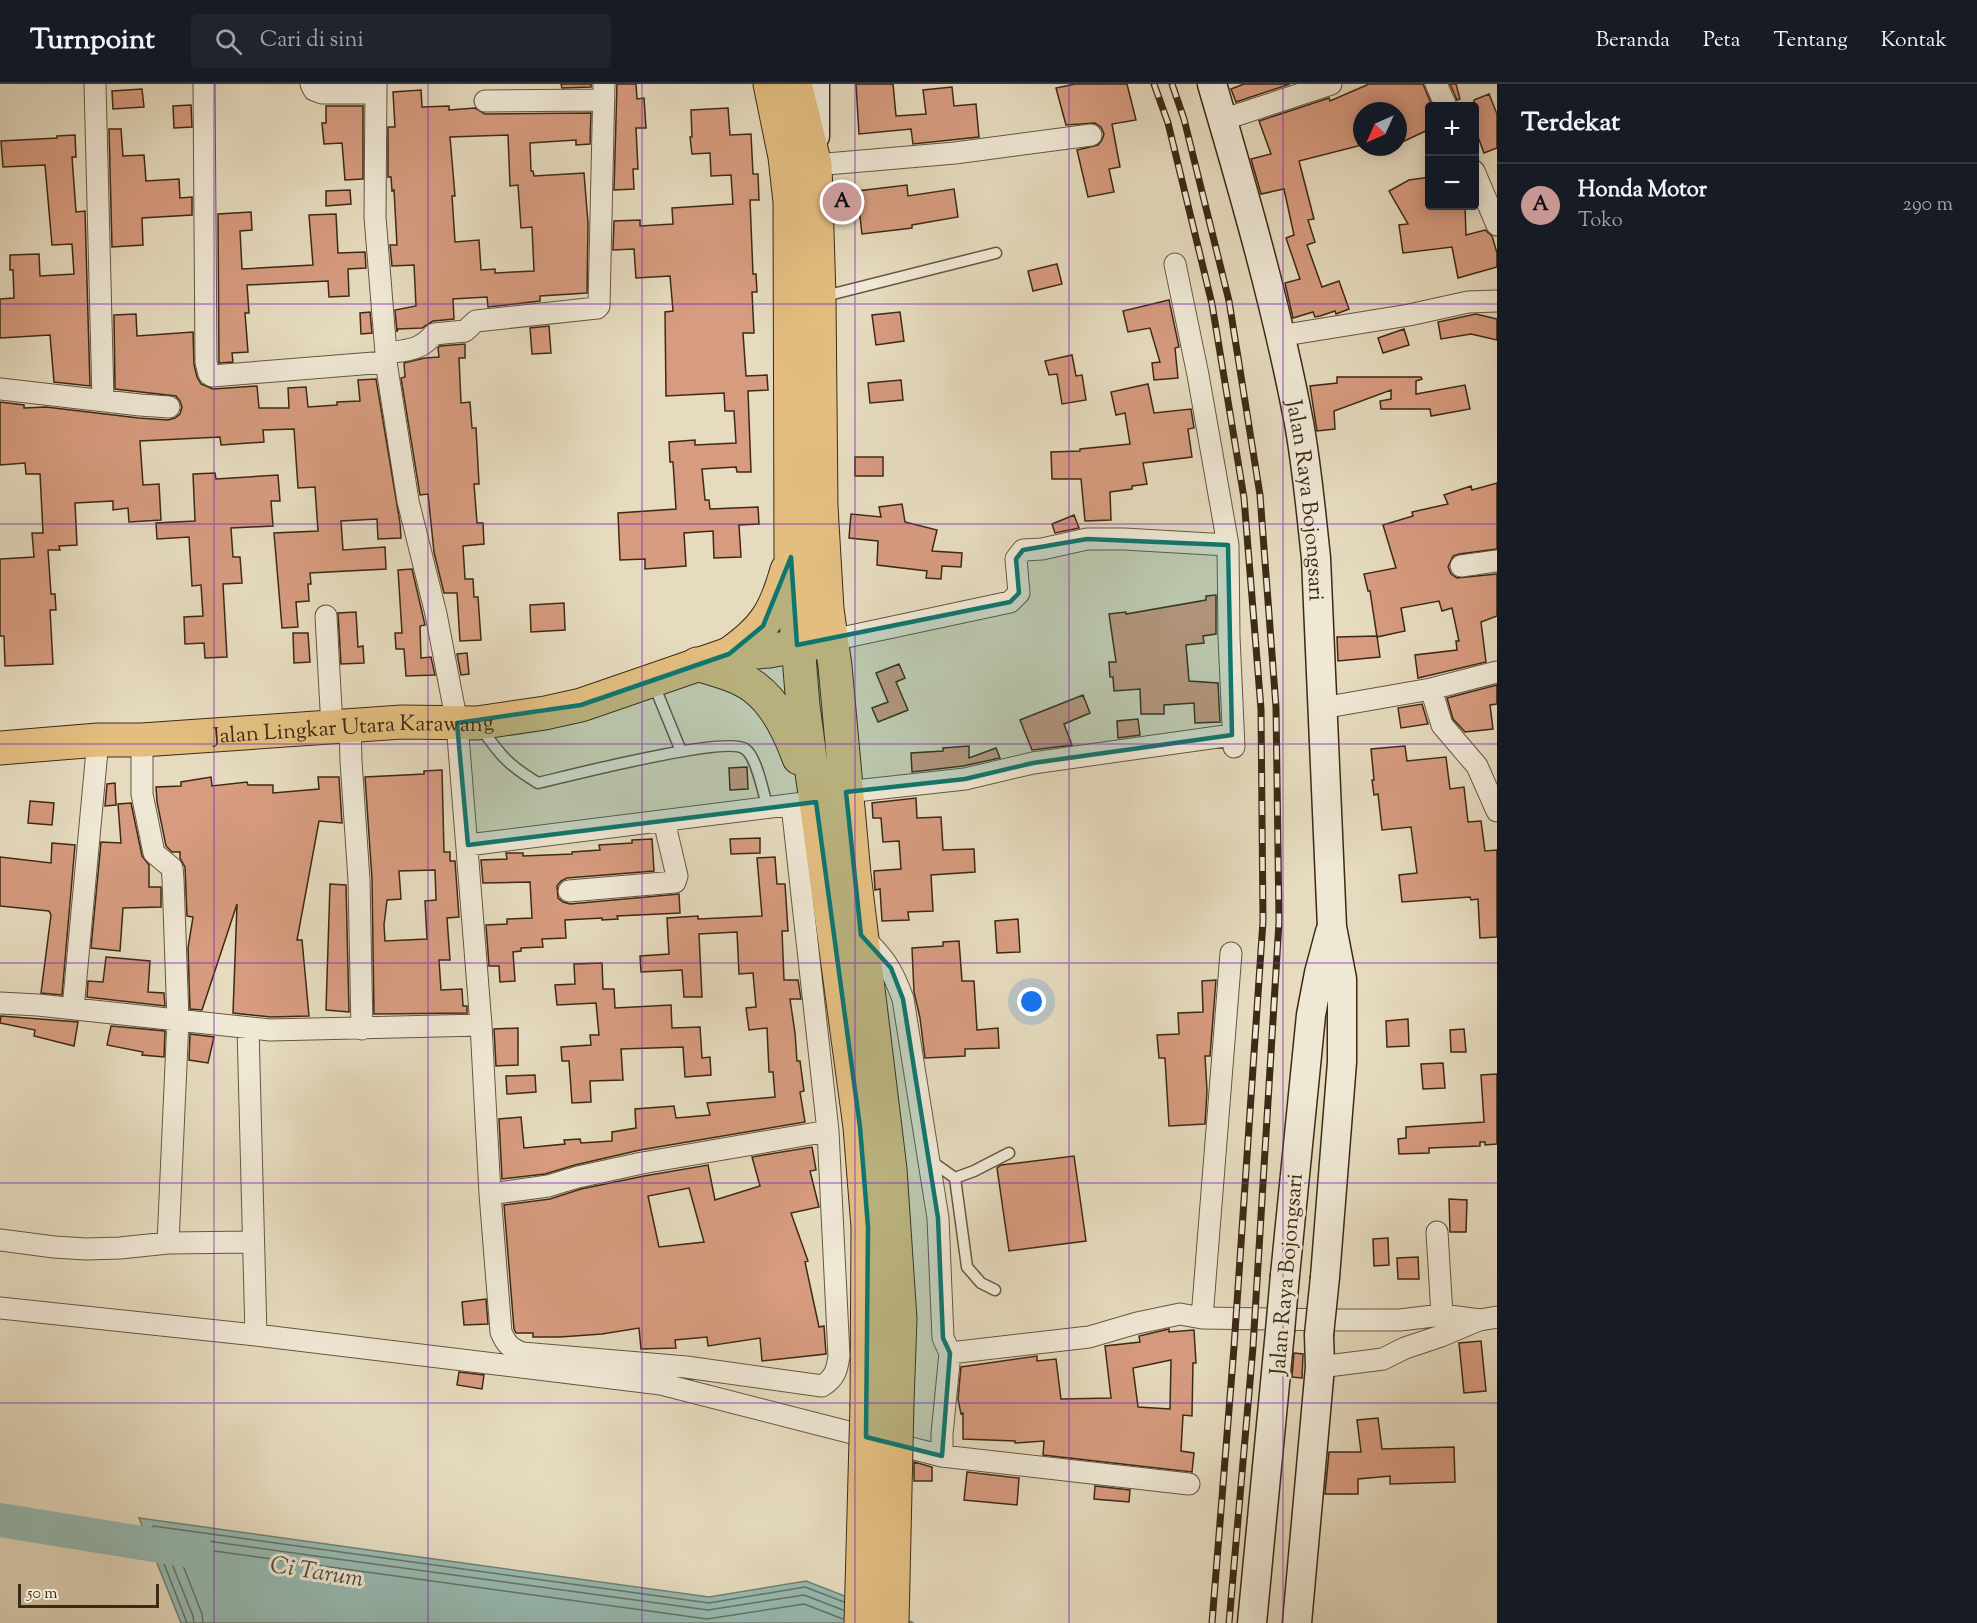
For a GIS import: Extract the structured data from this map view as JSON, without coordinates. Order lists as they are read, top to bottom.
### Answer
{
  "streets": {
    "main road": ["Jalan Lingkar Utara Karawang"],
    "street": ["Jalan Raya Bojongsari"]
  },
  "water": ["Ci Tarum"],
  "scale_bar": "50 m",
  "north": "bottom left",
  "page": {
    "header": "Turnpoint",
    "search": "Cari di sini",
    "nav": [
      "Beranda",
      "Peta",
      "Tentang",
      "Kontak"
    ],
    "heading": "Terdekat",
    "map_buttons": ["+", "−"],
    "list": [
      {
        "mark": "A",
        "name": "Honda Motor",
        "note": "Toko",
        "value": "290 m"
      }
    ],
    "pins": "A",
    "scale": "50 m"
  }
}
